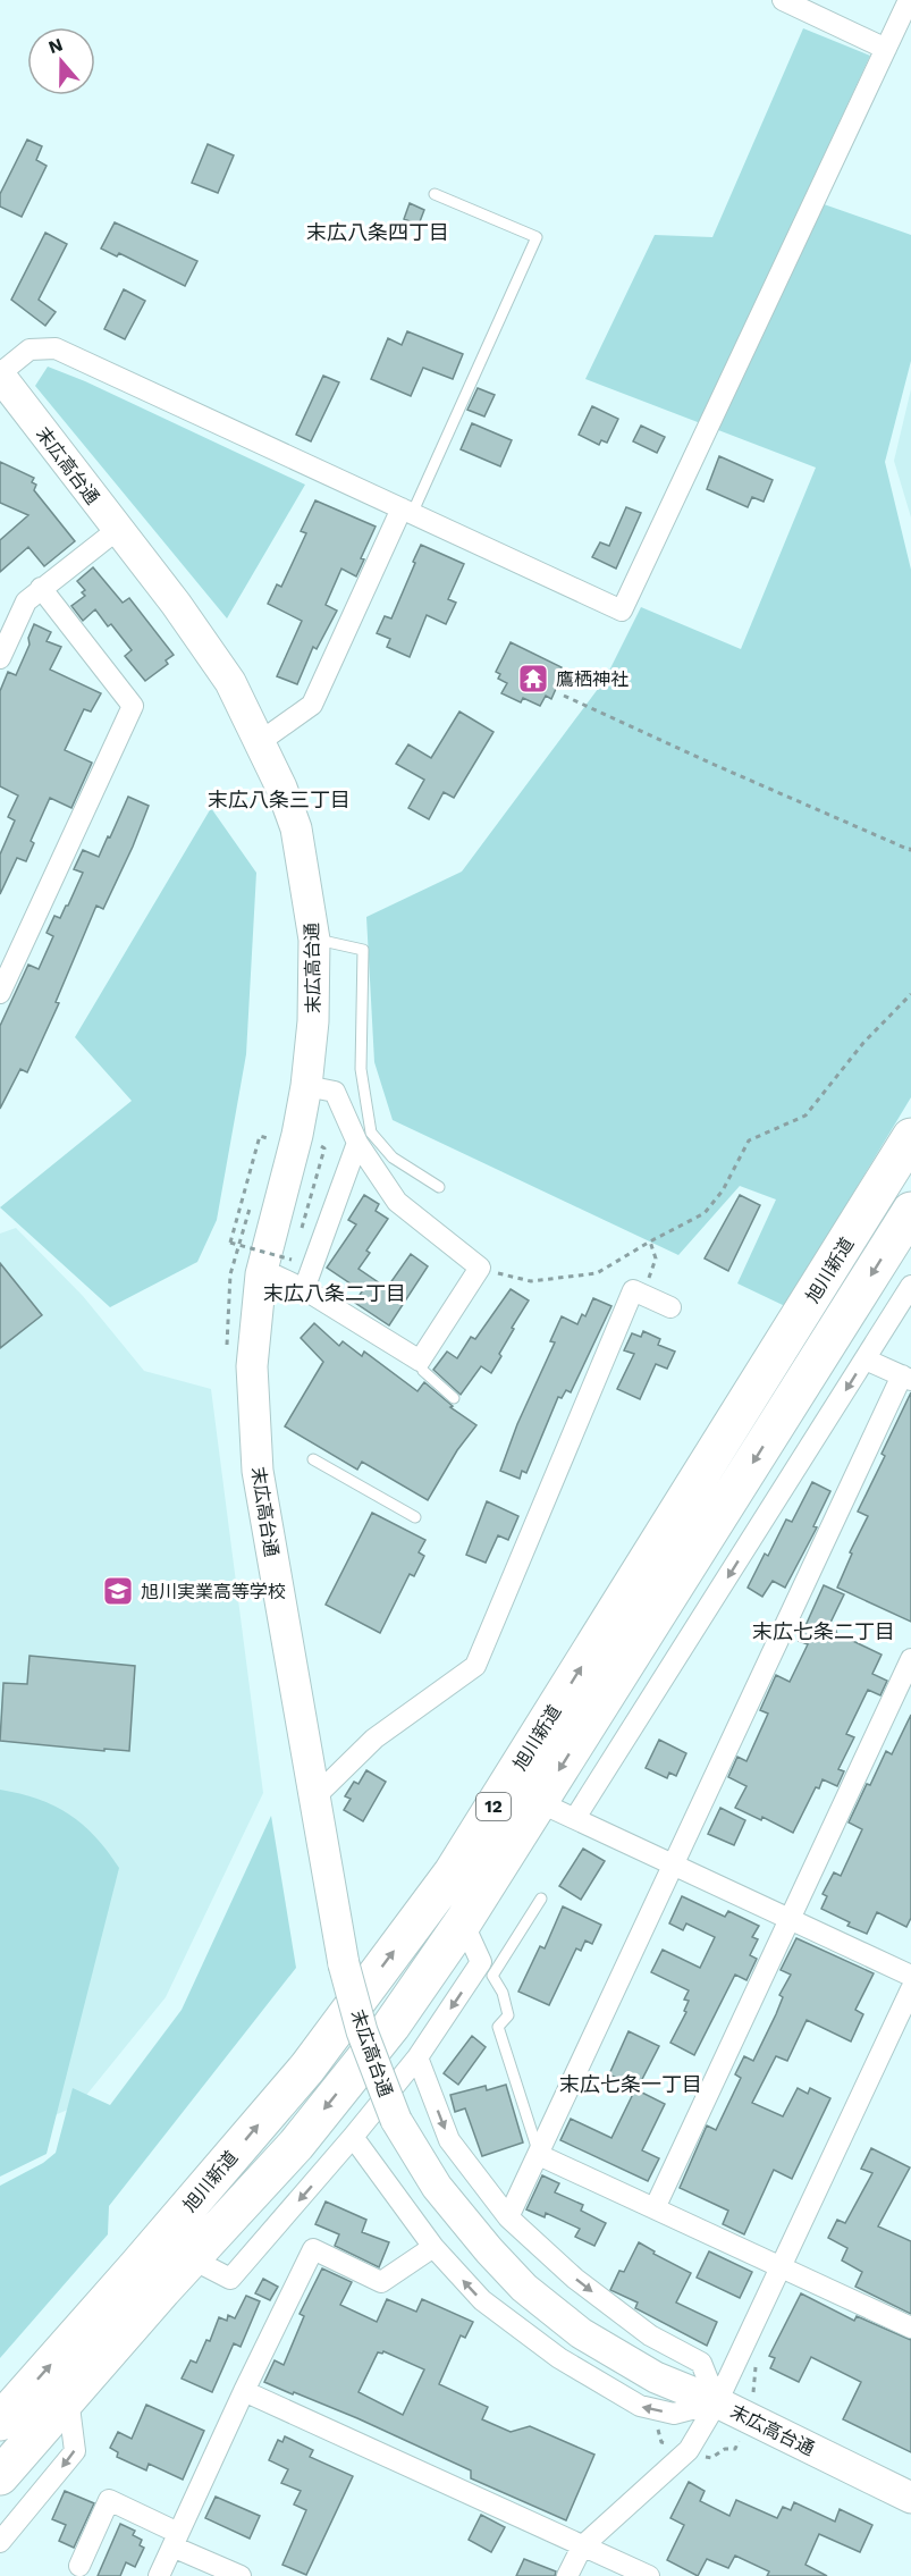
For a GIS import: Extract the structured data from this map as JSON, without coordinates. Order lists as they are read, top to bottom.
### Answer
{
  "streets": {
    "highway": ["旭川新道", "12"],
    "street": ["末広高台通"]
  },
  "districts": [
    "末広八条四丁目",
    "末広八条三丁目",
    "末広八条二丁目",
    "末広七条二丁目",
    "末広七条一丁目"
  ],
  "places": {
    "temple": ["鷹栖神社"],
    "school or university": ["旭川実業高等学校"]
  },
  "north": "top"
}
